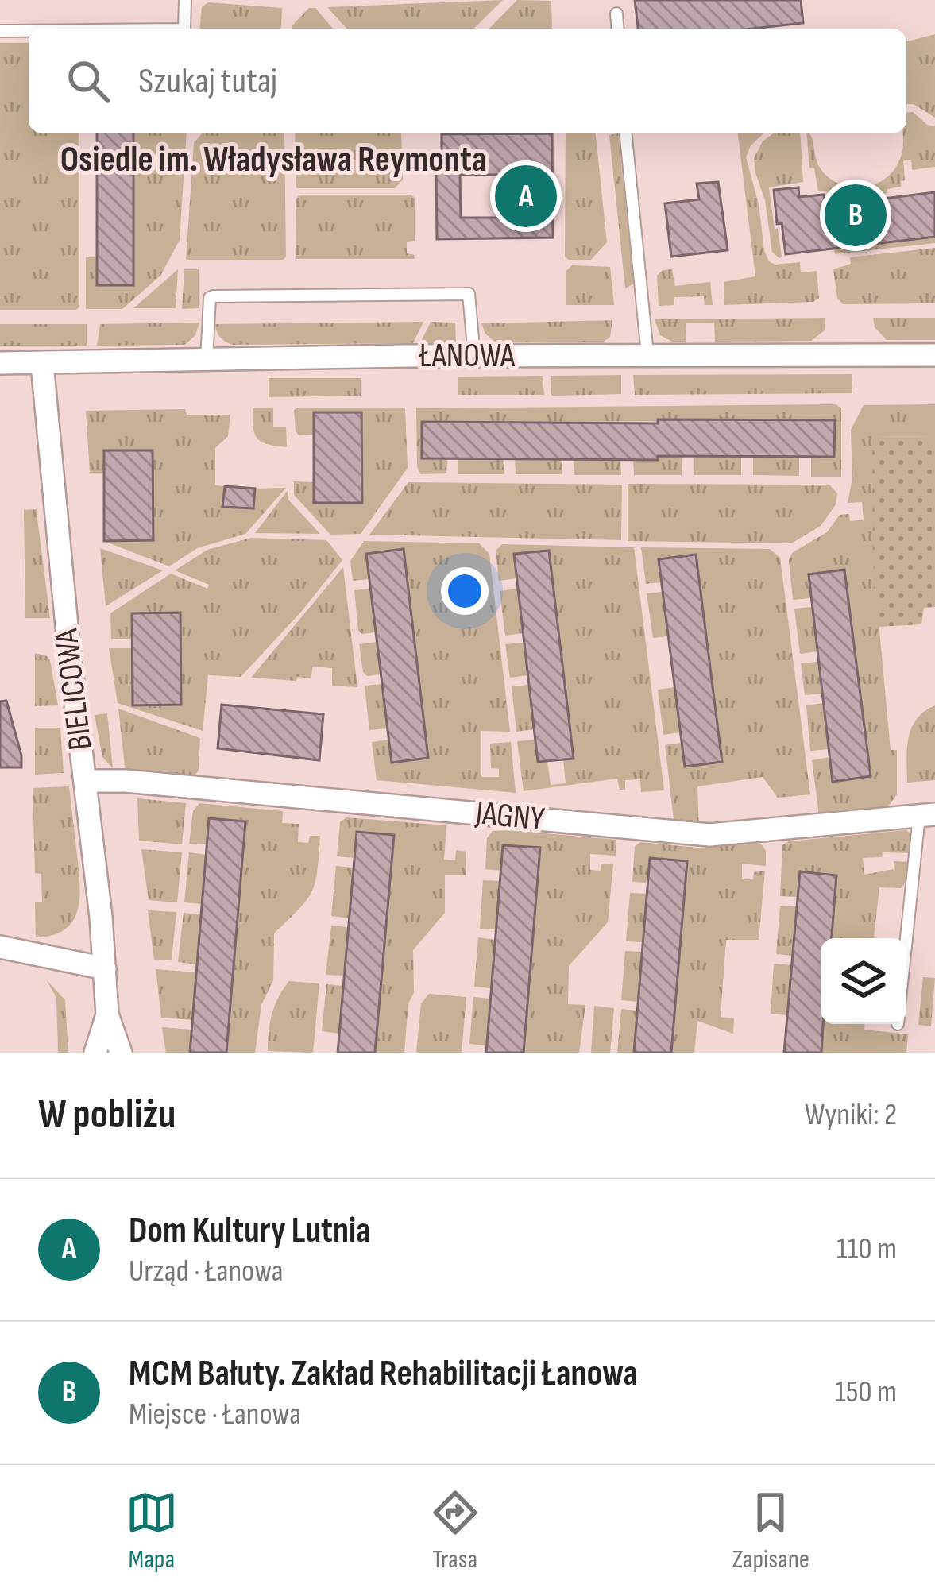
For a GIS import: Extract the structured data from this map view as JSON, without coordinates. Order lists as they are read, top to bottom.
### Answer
{
  "streets": {
    "street": ["ŁANOWA", "BIELICOWA", "JAGNY"]
  },
  "crossings": [
    ["ŁANOWA", "BIELICOWA"],
    ["BIELICOWA", "JAGNY"]
  ],
  "districts": ["Osiedle im. Władysława Reymonta"],
  "page": {
    "search": "Szukaj tutaj",
    "pins": ["A", "B"],
    "heading": ["W pobliżu", "Wyniki: 2"],
    "list": [
      {
        "mark": "A",
        "name": "Dom Kultury Lutnia",
        "note": "Urząd · Łanowa",
        "value": "110 m"
      },
      {
        "mark": "B",
        "name": "MCM Bałuty. Zakład Rehabilitacji Łanowa",
        "note": "Miejsce · Łanowa",
        "value": "150 m"
      }
    ],
    "nav": ["Mapa", "Trasa", "Zapisane"]
  }
}
